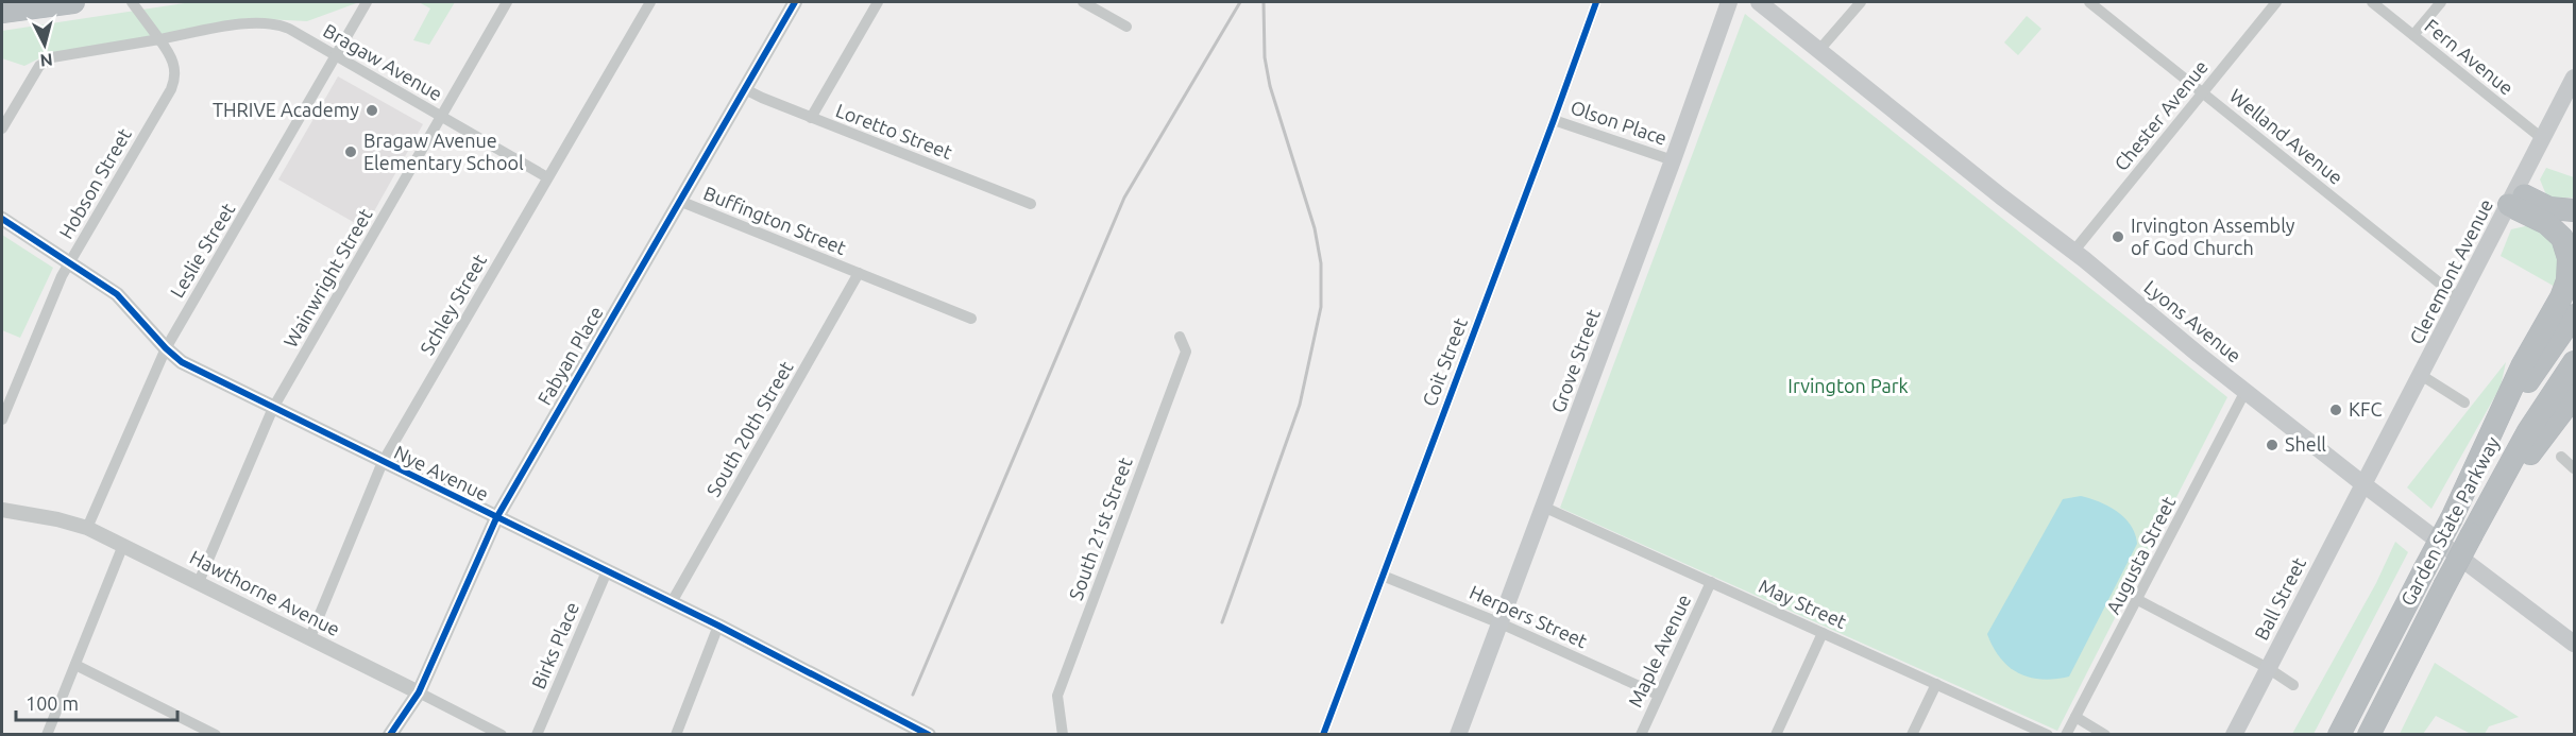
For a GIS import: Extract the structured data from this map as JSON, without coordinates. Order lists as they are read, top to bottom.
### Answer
{
  "streets": {
    "highway": ["Garden State Parkway"],
    "main road": [
      "Cleremont Avenue",
      "Lyons Avenue",
      "Grove Street",
      "Ball Street"
    ],
    "street": [
      "Fern Avenue",
      "Bragaw Avenue",
      "Chester Avenue",
      "Olson Place",
      "Loretto Street",
      "Welland Avenue",
      "Hobson Street",
      "Buffington Street",
      "Leslie Street",
      "Wainwright Street",
      "Schley Street",
      "Fabyan Place",
      "Coit Street",
      "South 20th Street",
      "Nye Avenue",
      "South 21st Street",
      "Augusta Street",
      "Hawthorne Avenue",
      "May Street",
      "Herpers Street",
      "Birks Place",
      "Maple Avenue"
    ]
  },
  "crossings": [
    ["Fern Avenue", "Cleremont Avenue"],
    ["Bragaw Avenue", "Hobson Street"],
    ["Bragaw Avenue", "Leslie Street"],
    ["Bragaw Avenue", "Wainwright Street"],
    ["Bragaw Avenue", "Schley Street"],
    ["Chester Avenue", "Welland Avenue"],
    ["Chester Avenue", "Lyons Avenue"],
    ["Olson Place", "Grove Street"],
    ["Olson Place", "Coit Street"],
    ["Loretto Street", "Fabyan Place"],
    ["Welland Avenue", "Cleremont Avenue"],
    ["Hobson Street", "Nye Avenue"],
    ["Buffington Street", "Fabyan Place"],
    ["Buffington Street", "South 20th Street"],
    ["Leslie Street", "Nye Avenue"],
    ["Leslie Street", "Hawthorne Avenue"],
    ["Cleremont Avenue", "Lyons Avenue"],
    ["Cleremont Avenue", "Ball Street"],
    ["Wainwright Street", "Nye Avenue"],
    ["Wainwright Street", "Hawthorne Avenue"],
    ["Schley Street", "Nye Avenue"],
    ["Schley Street", "Hawthorne Avenue"],
    ["Lyons Avenue", "Augusta Street"],
    ["Lyons Avenue", "Ball Street"],
    ["Fabyan Place", "Nye Avenue"],
    ["Fabyan Place", "Hawthorne Avenue"],
    ["Grove Street", "May Street"],
    ["Grove Street", "Herpers Street"],
    ["Coit Street", "Herpers Street"],
    ["South 20th Street", "Nye Avenue"],
    ["Nye Avenue", "Birks Place"],
    ["May Street", "Maple Avenue"],
    ["Herpers Street", "Maple Avenue"]
  ],
  "parks": ["Irvington Park"],
  "places": [
    "THRIVE Academy",
    "Bragaw Avenue Elementary School",
    "Irvington Assembly of God Church",
    "KFC",
    "Shell"
  ],
  "scale_bar": "100 m",
  "north": "bottom"
}
